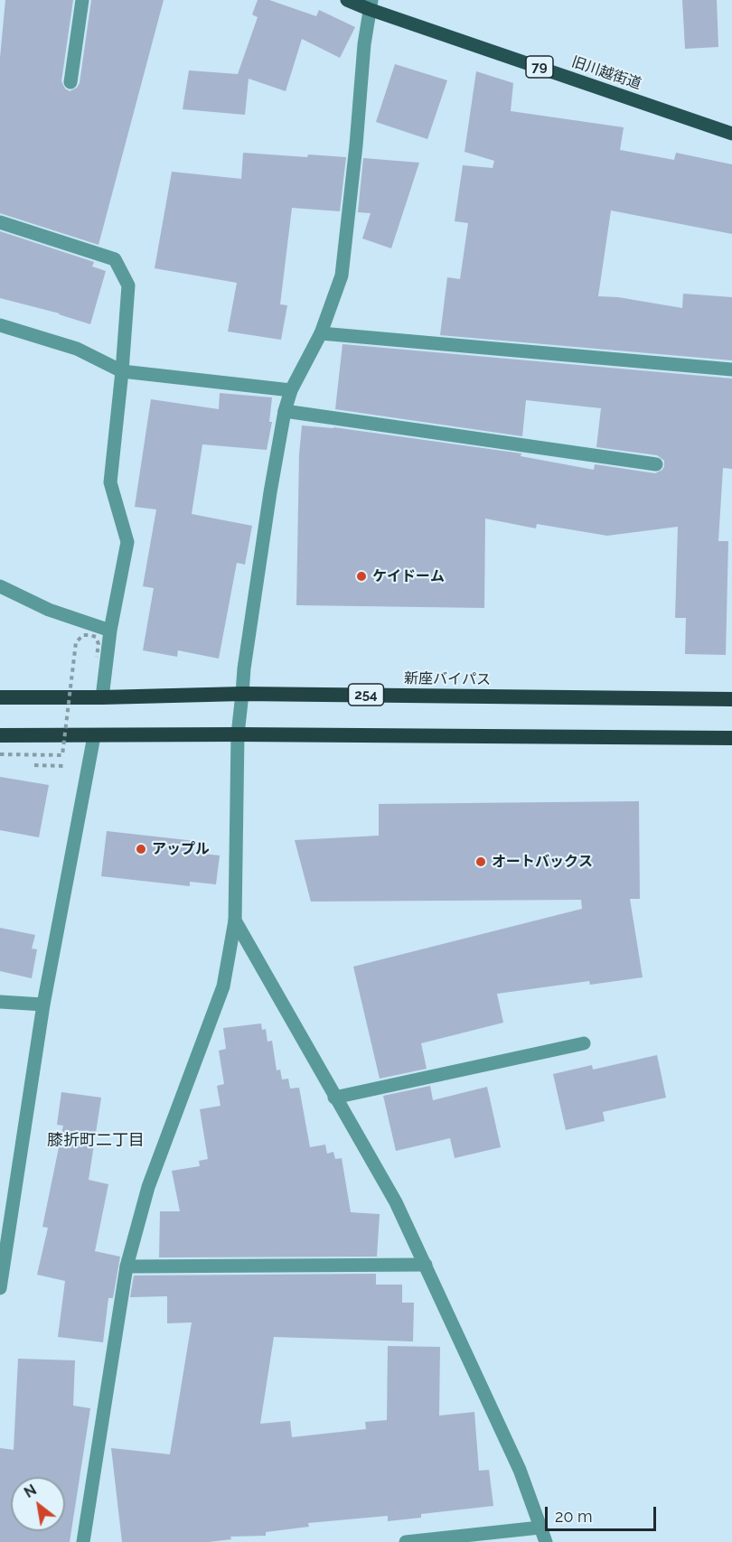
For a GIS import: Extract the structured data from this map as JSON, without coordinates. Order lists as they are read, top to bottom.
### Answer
{
  "streets": {
    "highway": ["新座バイパス", "254"],
    "main road": ["79", "旧川越街道"]
  },
  "districts": ["膝折町二丁目"],
  "places": ["ケイドーム", "アップル", "オートバックス"],
  "scale_bar": "20 m",
  "north": "top left"
}
